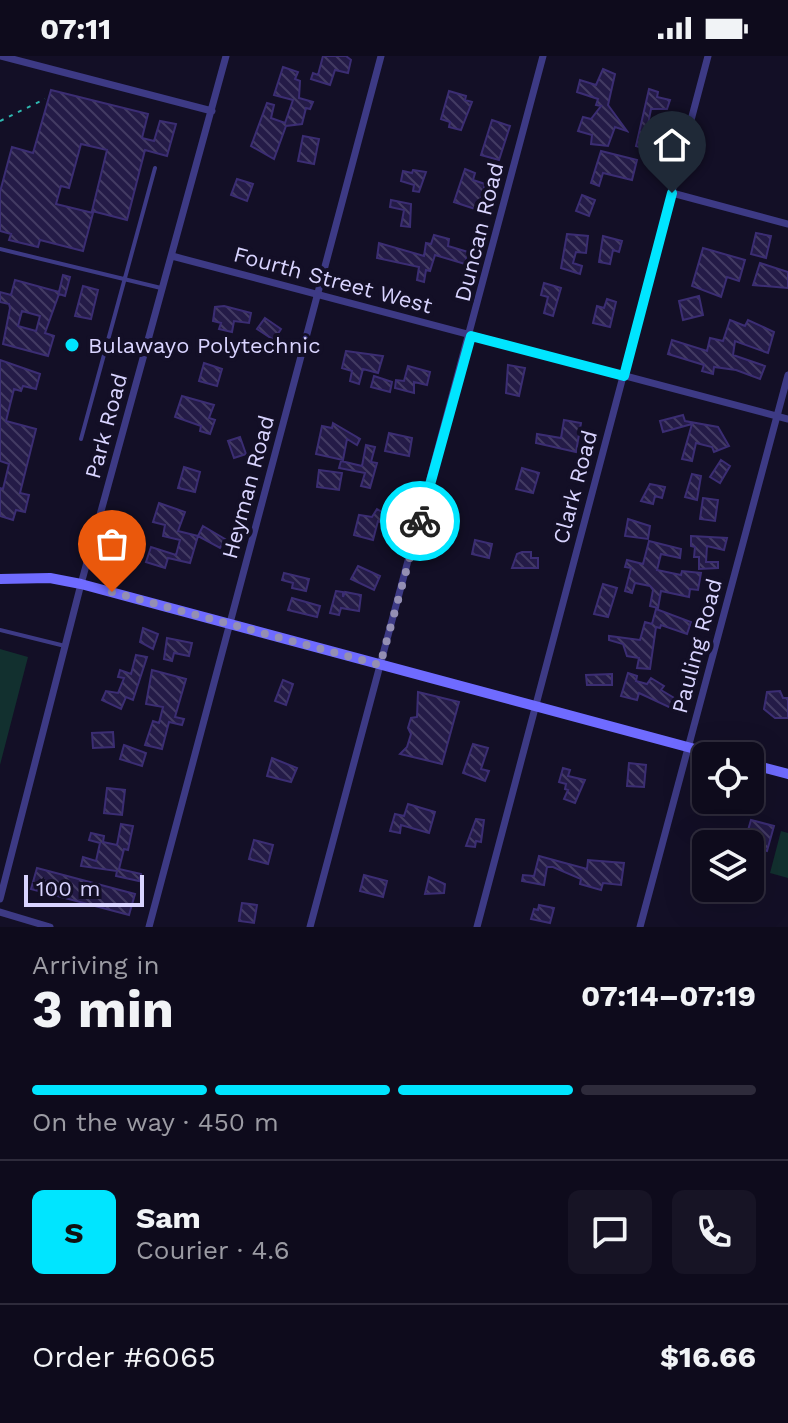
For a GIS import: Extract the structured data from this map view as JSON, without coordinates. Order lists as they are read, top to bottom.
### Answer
{
  "streets": {
    "street": [
      "Duncan Road",
      "Fourth Street West",
      "Park Road",
      "Heyman Road",
      "Clark Road",
      "Pauling Road"
    ]
  },
  "crossings": [
    ["Duncan Road", "Fourth Street West"],
    ["Fourth Street West", "Park Road"],
    ["Fourth Street West", "Heyman Road"],
    ["Fourth Street West", "Clark Road"],
    ["Fourth Street West", "Pauling Road"]
  ],
  "places": ["Bulawayo Polytechnic"],
  "scale_bar": "100 m",
  "page": {
    "status": "07:11",
    "scale": "100 m",
    "heading": ["3 min", "Arriving in", "07:14–07:19"],
    "panel": [
      "Sam",
      "Courier · 4.6",
      "Order #6065",
      "$16.66"
    ],
    "bar": "On the way · 450 m",
    "round": "S"
  }
}
